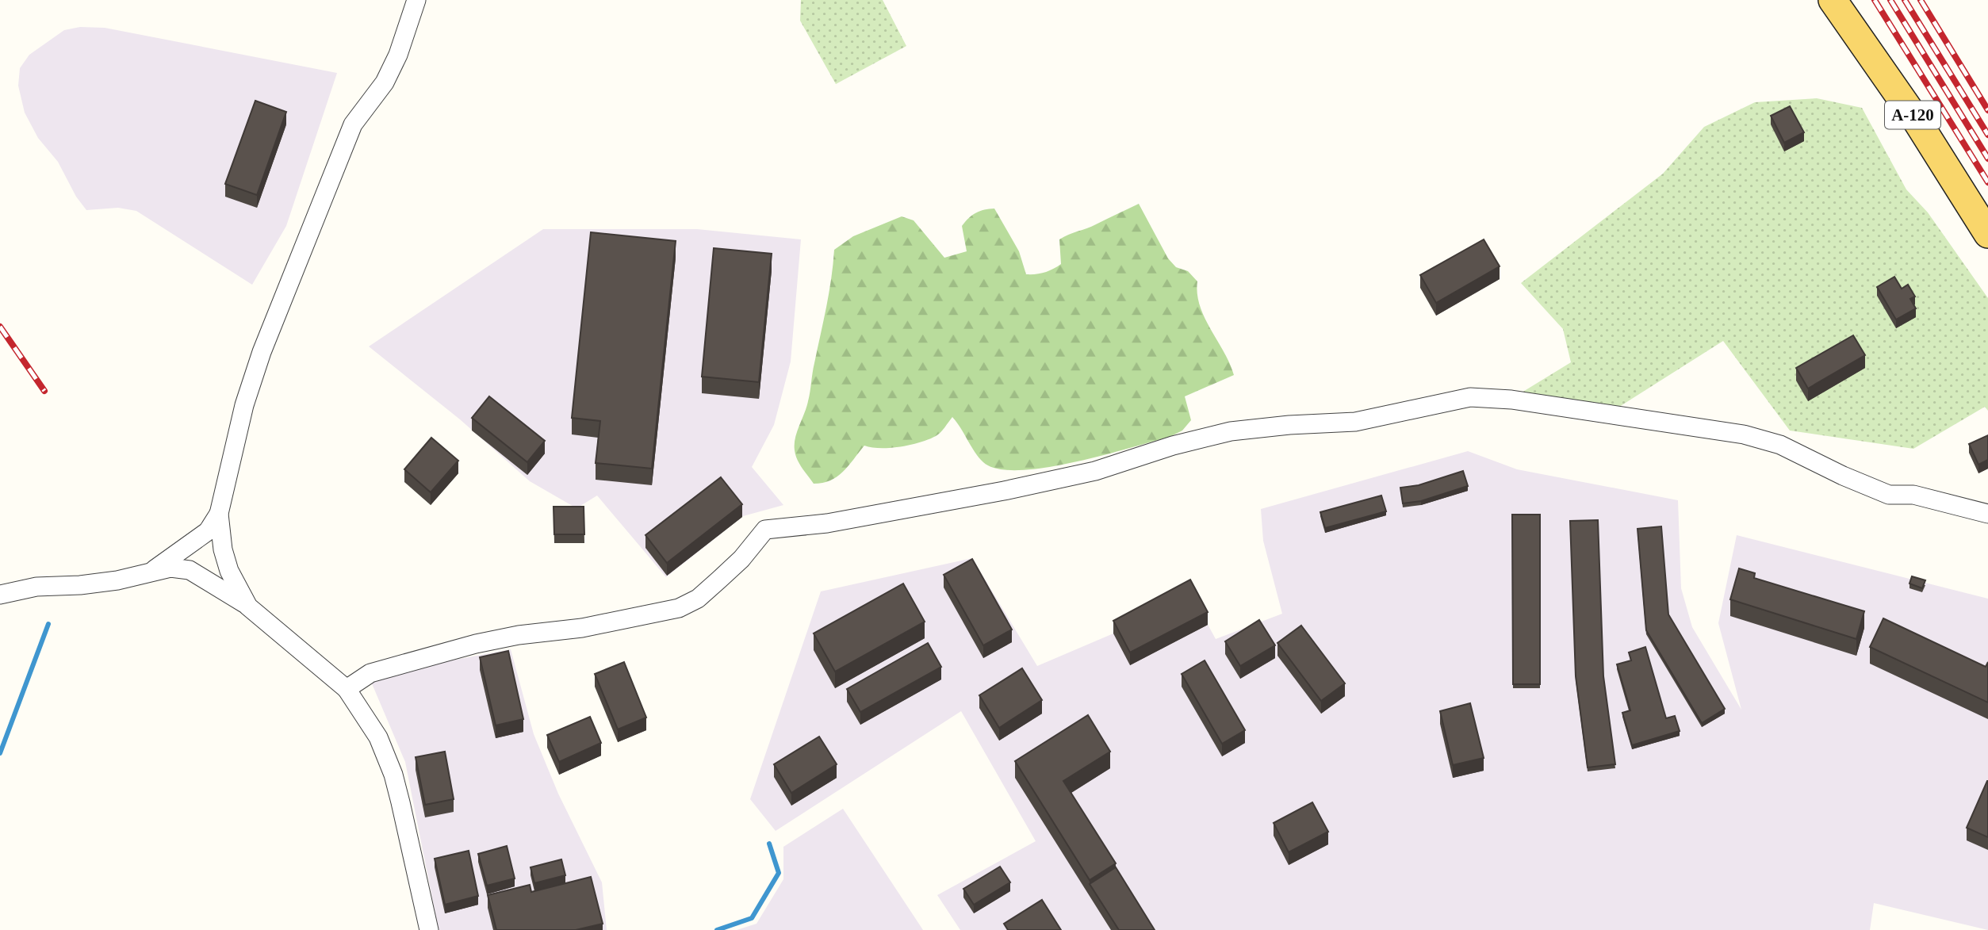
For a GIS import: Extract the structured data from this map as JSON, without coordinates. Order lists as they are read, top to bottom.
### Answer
{
  "streets": {
    "main road": ["А-120"]
  }
}
